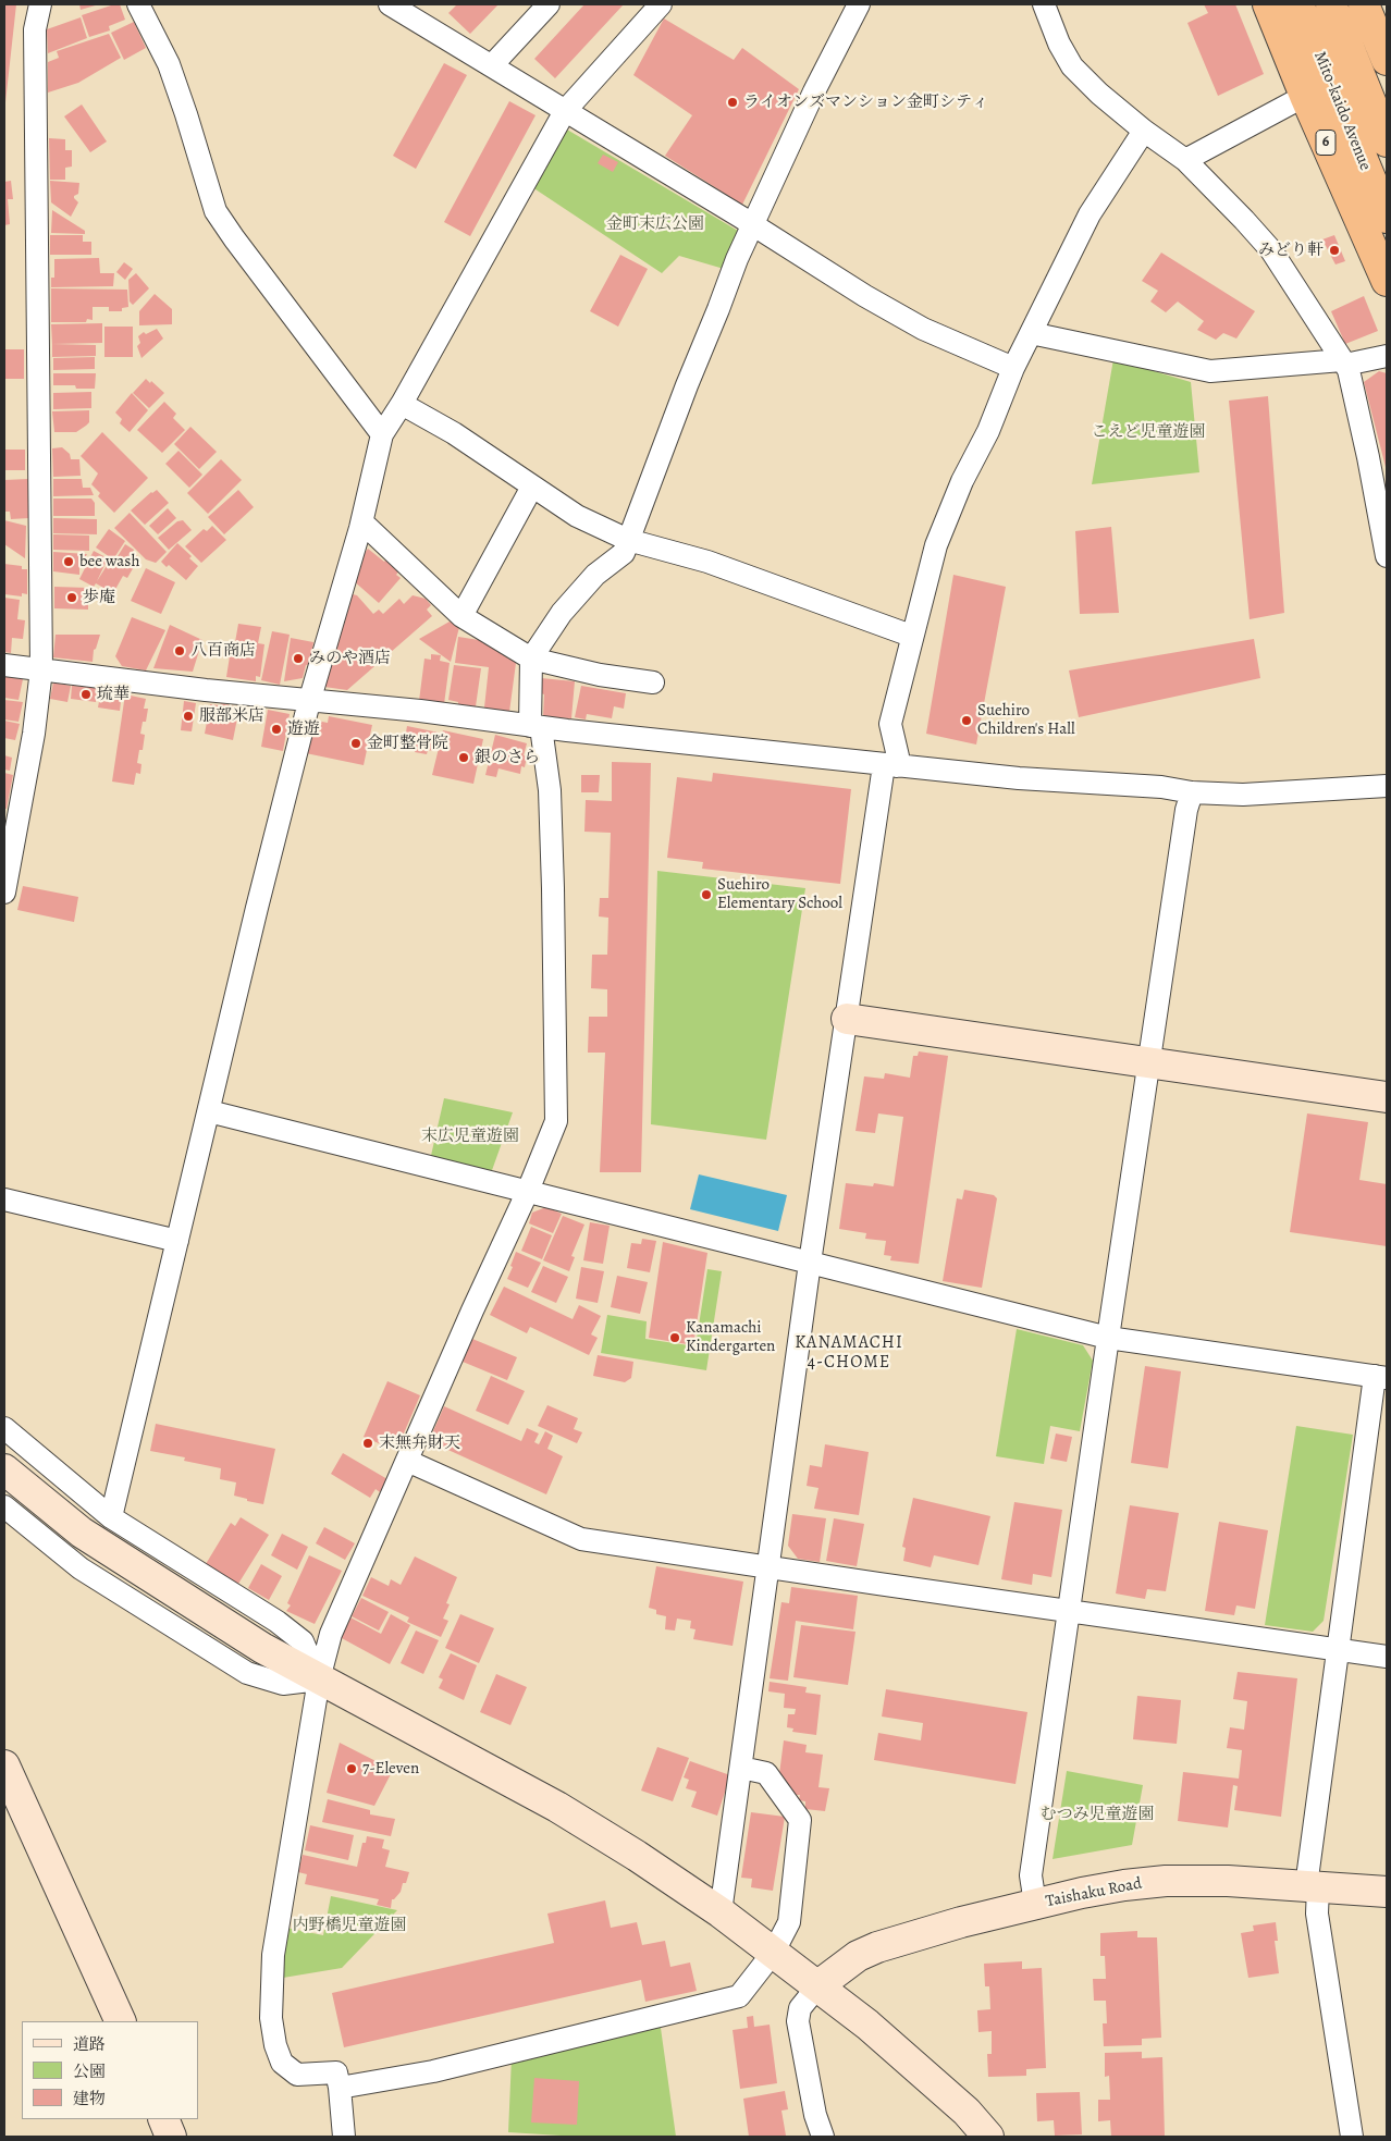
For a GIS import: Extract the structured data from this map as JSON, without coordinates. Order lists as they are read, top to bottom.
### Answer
{
  "streets": {
    "highway": ["Mito-kaido Avenue", "6"],
    "street": ["Taishaku Road"]
  },
  "districts": ["KANAMACHI 4-CHOME"],
  "parks": [
    "金町末広公園",
    "こえど児童遊園",
    "末広児童遊園",
    "むつみ児童遊園",
    "内野橋児童遊園"
  ],
  "places": [
    "ライオンズマンション金町シティ",
    "みどり軒",
    "bee wash",
    "歩庵",
    "八百商店",
    "みのや酒店",
    "琉華",
    "服部米店",
    "Suehiro Children's Hall",
    "遊遊",
    "金町整骨院",
    "銀のさら",
    "Suehiro Elementary School",
    "Kanamachi Kindergarten",
    "末無弁財天",
    "7-Eleven"
  ],
  "legend": ["道路", "公園", "建物"]
}
